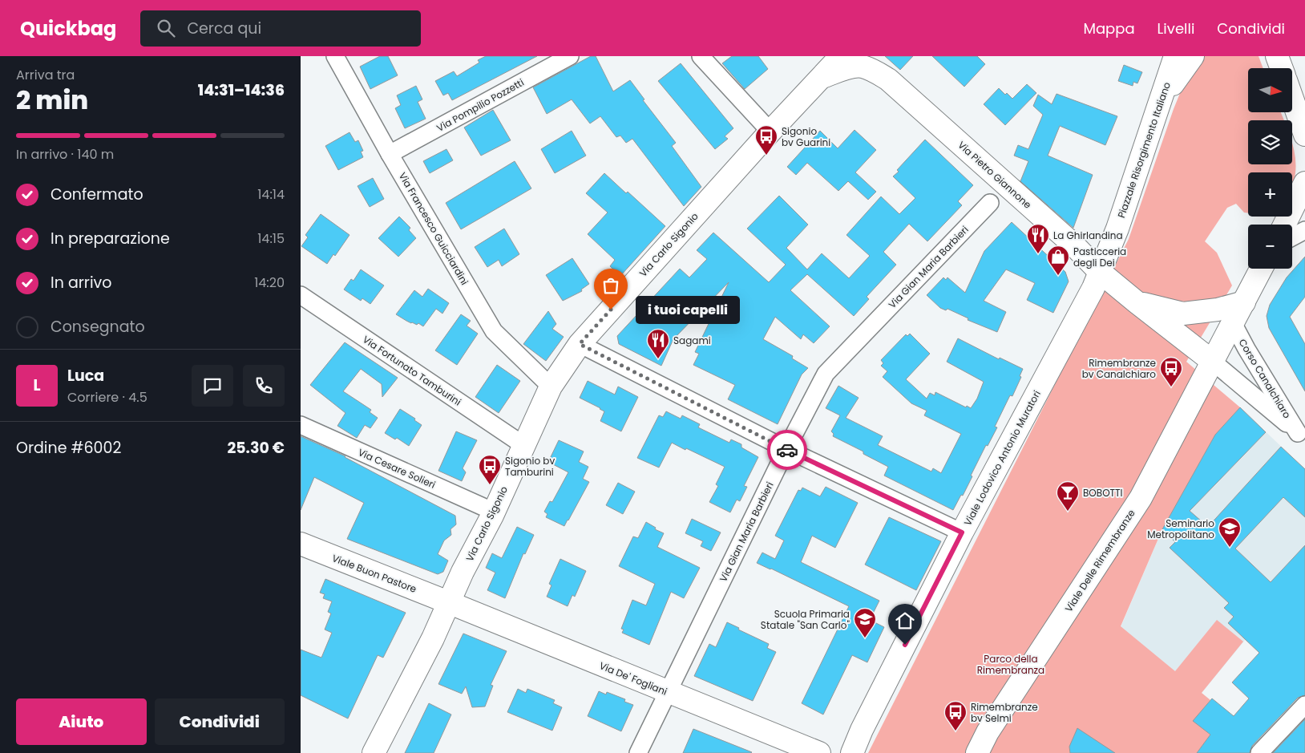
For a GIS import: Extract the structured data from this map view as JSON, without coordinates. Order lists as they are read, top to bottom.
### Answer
{
  "streets": {
    "street": [
      "Via Pompilio Pozzetti",
      "Piazzale Risorgimento Italiano",
      "Via Pietro Giannone",
      "Via Francesco Guicciardini",
      "Via Carlo Sigonio",
      "Via Gian Maria Barbieri",
      "Via Fortunato Tamburini",
      "Corso Canalchiaro",
      "Viale Lodovico Antonio Muratori",
      "Via Cesare Solieri",
      "Viale Delle Rimembranze",
      "Viale Buon Pastore",
      "Via De' Fogliani"
    ]
  },
  "crossings": [
    ["Via Pompilio Pozzetti", "Via Francesco Guicciardini"],
    ["Piazzale Risorgimento Italiano", "Via Pietro Giannone"],
    ["Piazzale Risorgimento Italiano", "Viale Lodovico Antonio Muratori"],
    ["Via Pietro Giannone", "Via Carlo Sigonio"],
    ["Via Pietro Giannone", "Viale Lodovico Antonio Muratori"],
    ["Via Francesco Guicciardini", "Via Carlo Sigonio"],
    ["Via Carlo Sigonio", "Via Fortunato Tamburini"],
    ["Via Carlo Sigonio", "Via Cesare Solieri"],
    ["Via Carlo Sigonio", "Viale Buon Pastore"],
    ["Via Carlo Sigonio", "Via De' Fogliani"],
    ["Via Gian Maria Barbieri", "Via De' Fogliani"],
    ["Corso Canalchiaro", "Viale Delle Rimembranze"],
    ["Viale Buon Pastore", "Via De' Fogliani"]
  ],
  "parks": ["Parco della Rimembranza"],
  "places": {
    "bus stop": [
      "Sigonio bv Guarini",
      "Rimembranze bv Canalchiaro",
      "Sigonio bv Tamburini",
      "Rimembranze bv Selmi"
    ],
    "restaurant": ["La Ghirlandina", "Sagami"],
    "shop": ["Pasticceria degli Dei"],
    "other": ["i tuoi capelli"],
    "bar": ["BOBOTTI"],
    "school or university": ["Seminario Metropolitano", "Scuola Primaria Statale \"San Carlo\""]
  },
  "north": "right",
  "page": {
    "header": "Quickbag",
    "search": "Cerca qui",
    "nav": ["Mappa", "Livelli", "Condividi"],
    "heading": ["2 min", "Arriva tra", "14:31–14:36"],
    "panel": [
      "Luca",
      "Corriere · 4.5",
      "Ordine #6002",
      "25.30 €"
    ],
    "map_buttons": ["+", "−"],
    "bar": "In arrivo · 140 m",
    "list": [
      ["Confermato", "14:14"],
      ["In preparazione", "14:15"],
      ["In arrivo", "14:20"],
      "Consegnato"
    ],
    "bubble": "i tuoi capelli",
    "round": "L",
    "buttons": ["Aiuto", "Condividi"]
  }
}
